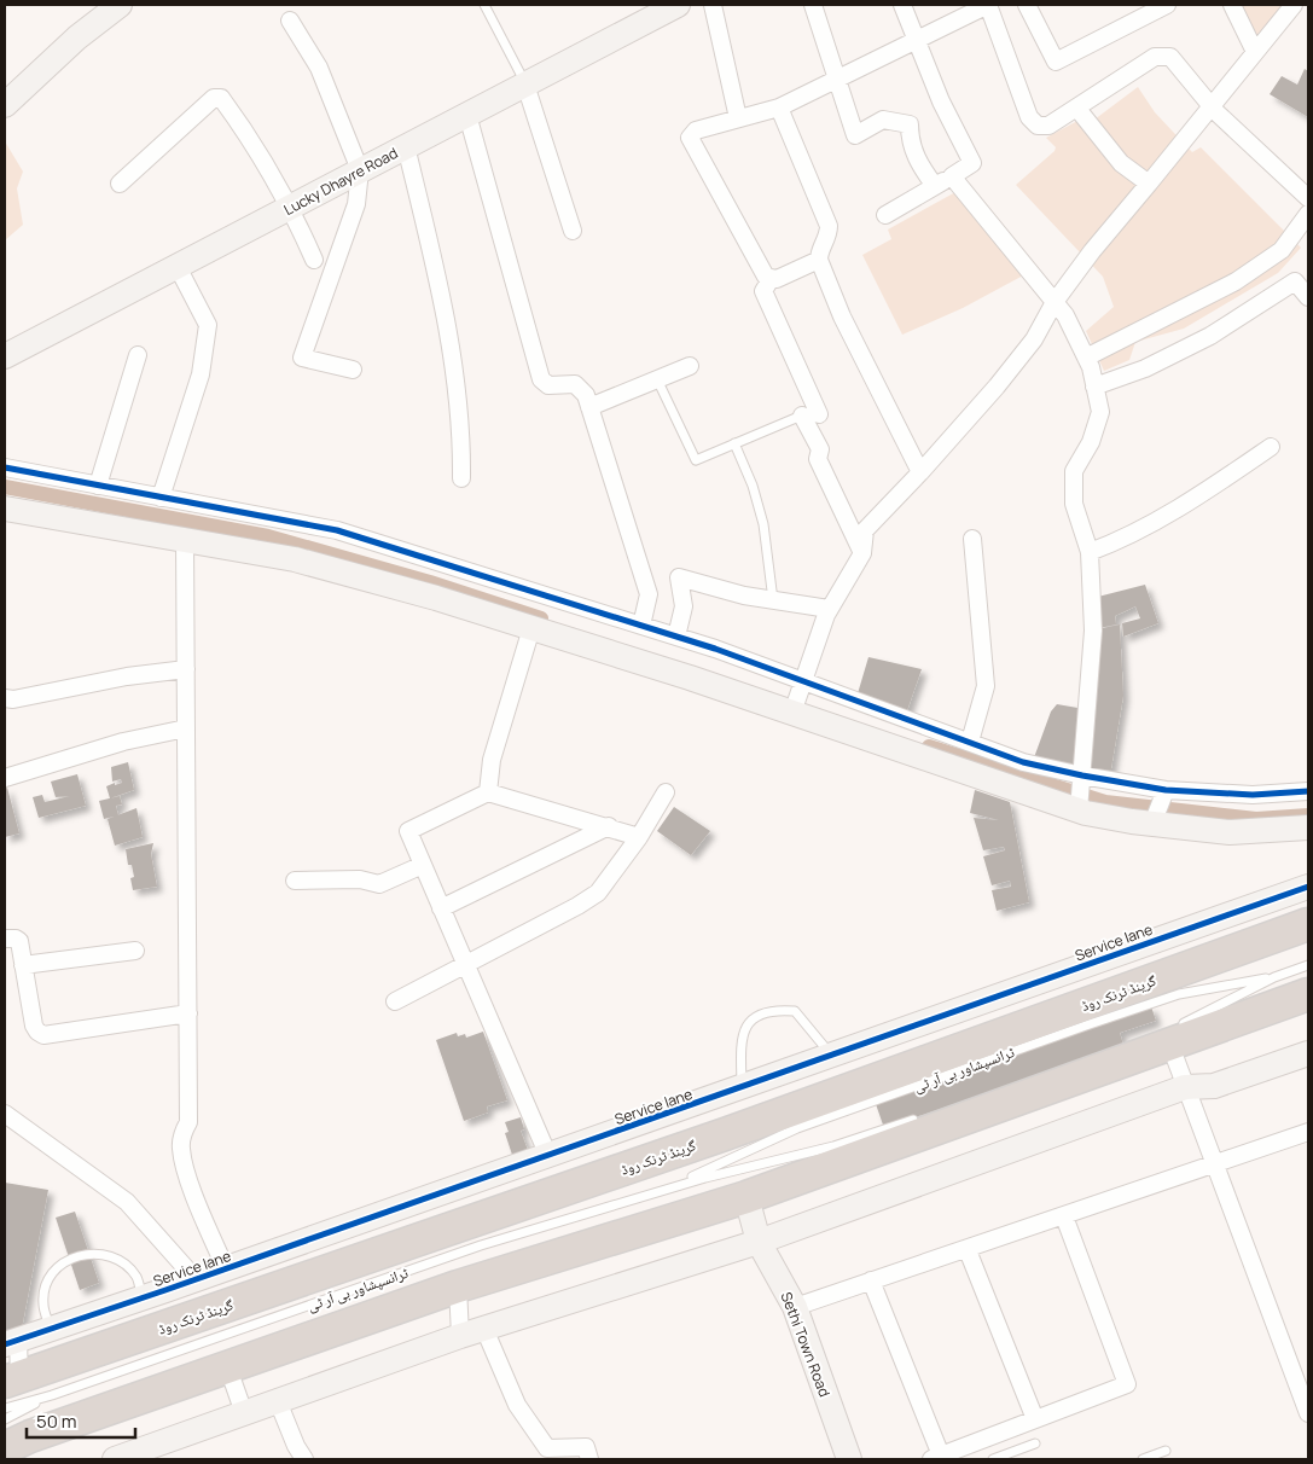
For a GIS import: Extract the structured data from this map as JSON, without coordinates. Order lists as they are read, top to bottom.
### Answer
{
  "streets": {
    "highway": ["گرینڈ ٹرنک روڈ"],
    "street": ["Lucky Dhayre Road", "Service lane", "Sethi Town Road"],
    "lane": ["ٹرانسپشاور بی آر ٹی"]
  },
  "scale_bar": "50 m"
}
